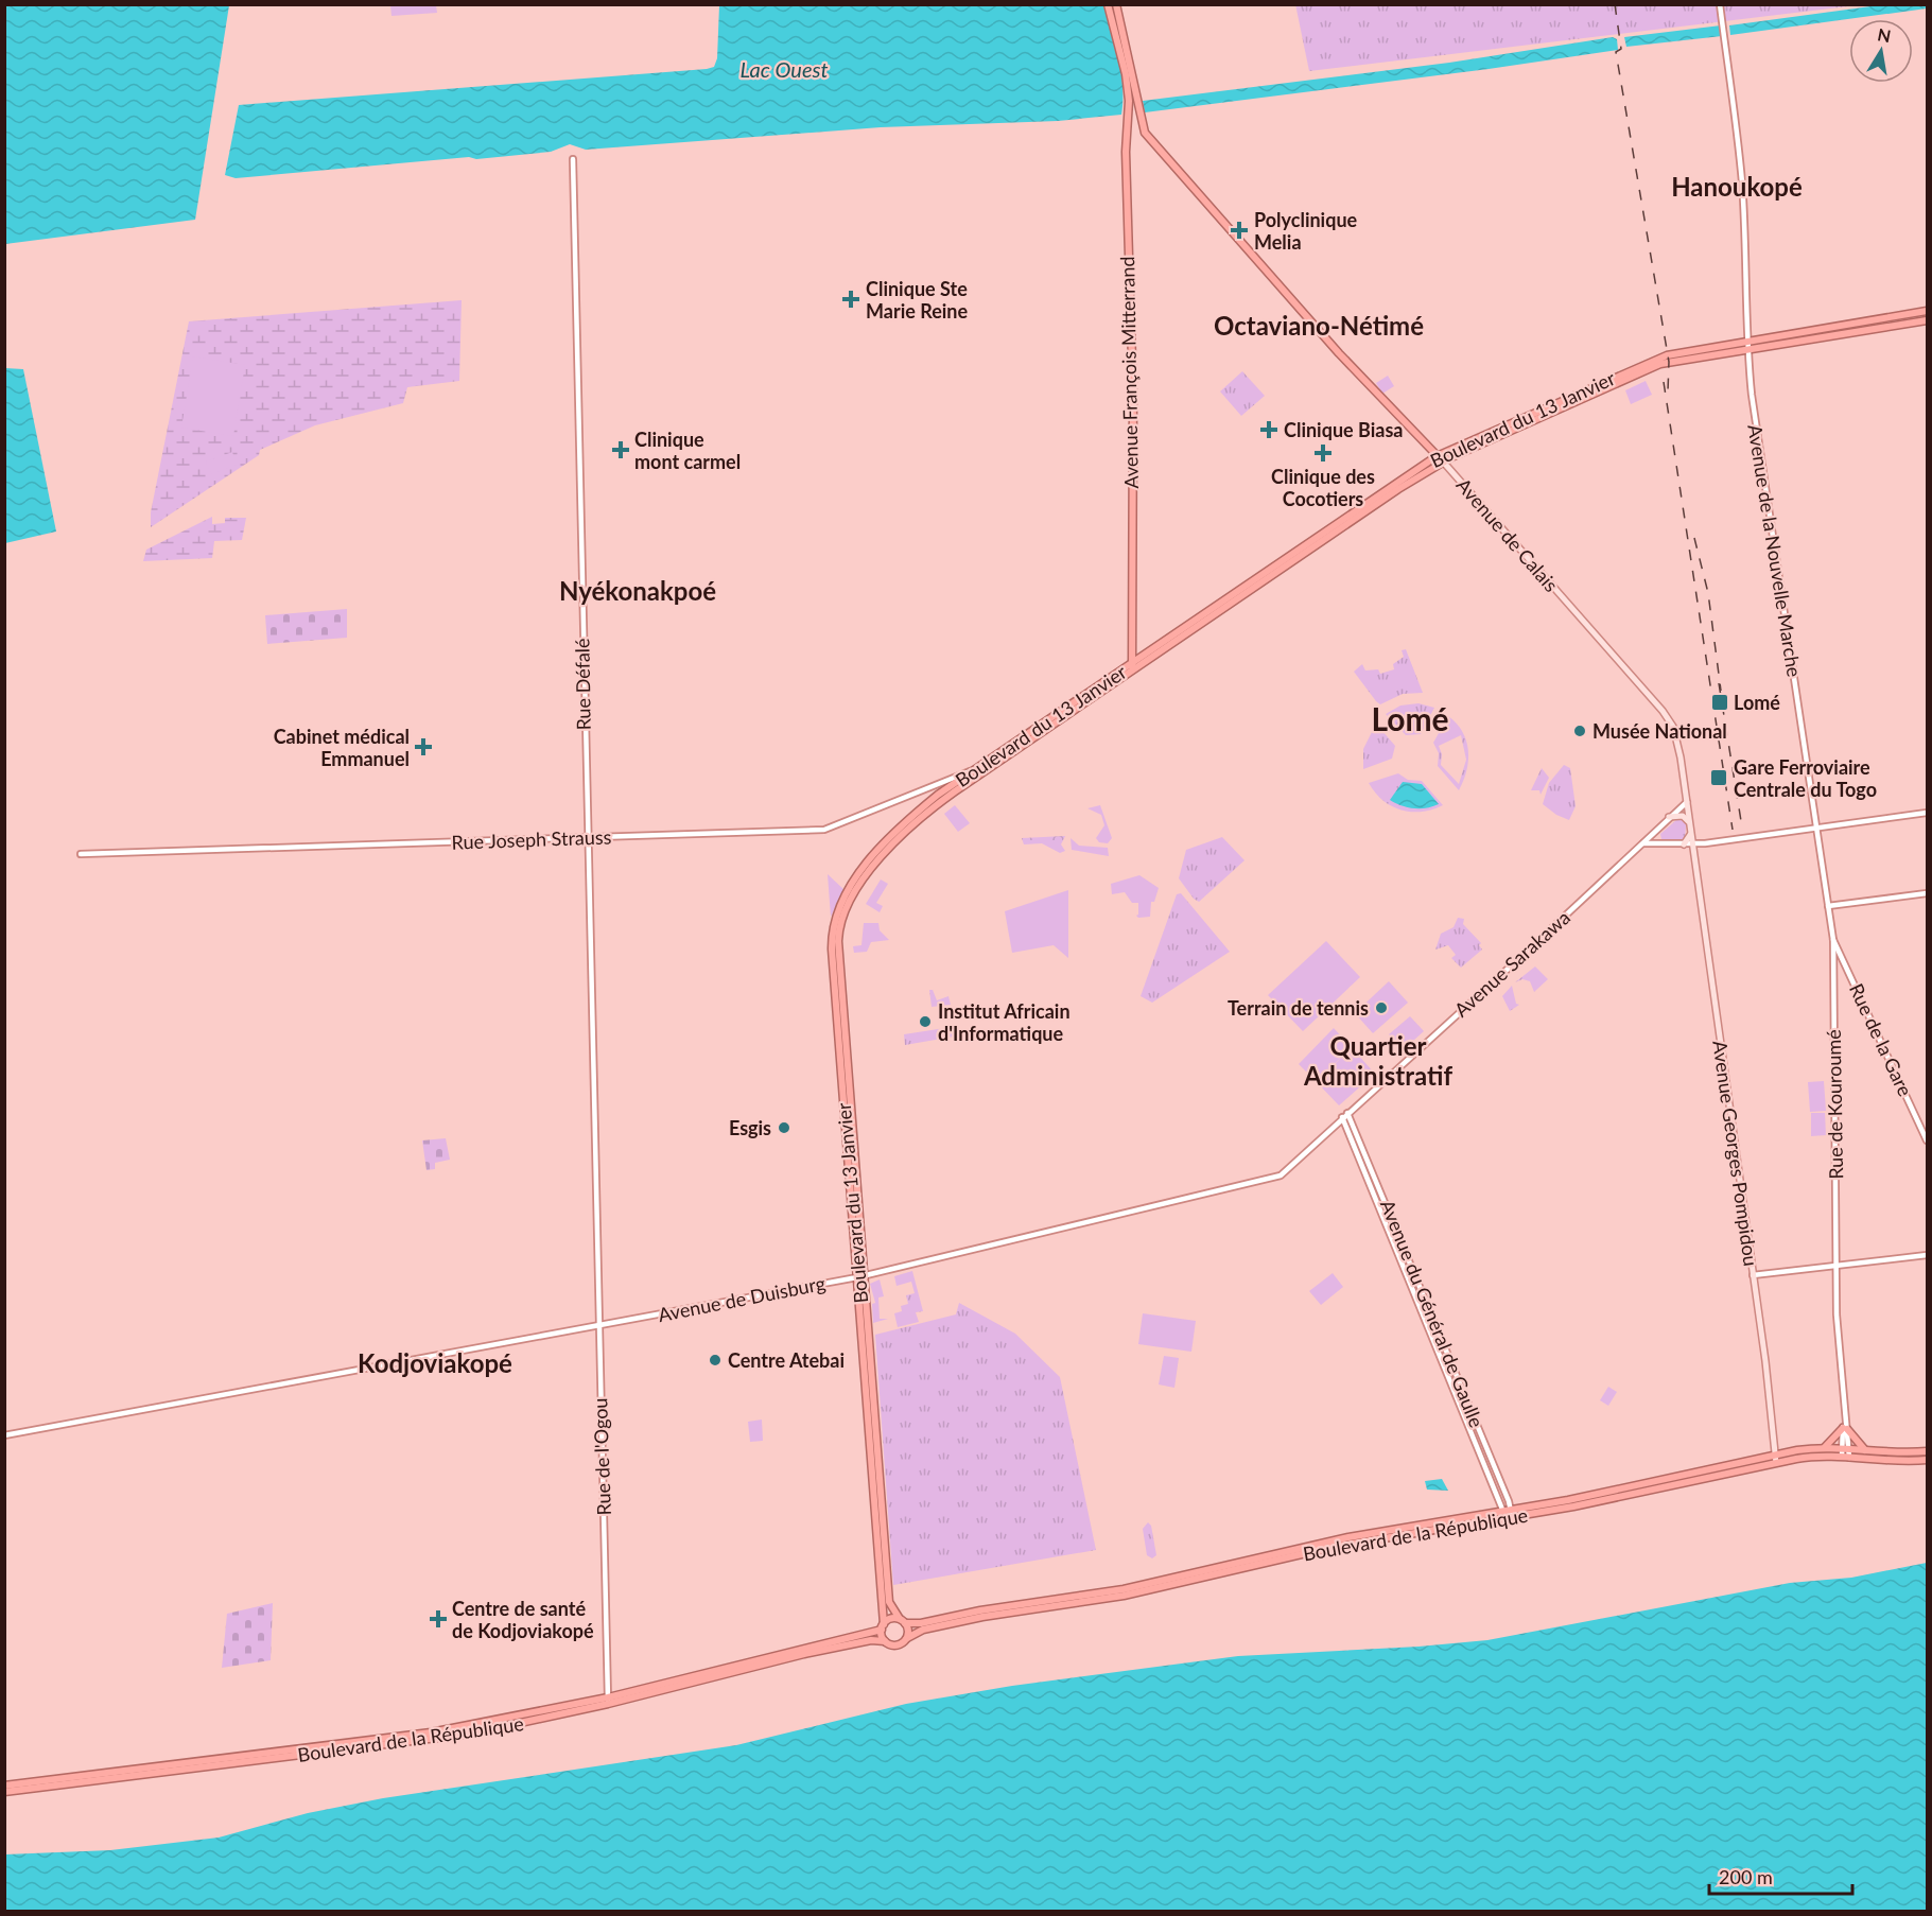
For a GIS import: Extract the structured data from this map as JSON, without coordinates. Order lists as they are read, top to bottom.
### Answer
{
  "streets": {
    "highway": [
      "Avenue François Mitterrand",
      "Boulevard du 13 Janvier",
      "Avenue de Calais",
      "Boulevard de la République"
    ],
    "main road": ["Avenue Georges Pompidou"],
    "street": [
      "Avenue de la Nouvelle Marche",
      "Rue Défalé",
      "Rue Joseph Strauss",
      "Avenue Sarakawa",
      "Rue de la Gare",
      "Rue de Kouroumé",
      "Avenue de Duisburg",
      "Avenue du Général de Gaulle",
      "Rue de l'Ogou"
    ]
  },
  "crossings": [
    ["Avenue François Mitterrand", "Boulevard du 13 Janvier"],
    ["Avenue François Mitterrand", "Avenue de Calais"],
    ["Boulevard du 13 Janvier", "Avenue de Calais"],
    ["Boulevard du 13 Janvier", "Avenue de la Nouvelle Marche"],
    ["Boulevard du 13 Janvier", "Rue Joseph Strauss"],
    ["Boulevard du 13 Janvier", "Avenue de Duisburg"],
    ["Boulevard du 13 Janvier", "Boulevard de la République"],
    ["Avenue de Calais", "Avenue Sarakawa"],
    ["Avenue de Calais", "Avenue Georges Pompidou"],
    ["Avenue de la Nouvelle Marche", "Rue de la Gare"],
    ["Avenue de la Nouvelle Marche", "Rue de Kouroumé"],
    ["Rue Défalé", "Rue Joseph Strauss"],
    ["Rue Défalé", "Rue de l'Ogou"],
    ["Avenue Sarakawa", "Avenue de Duisburg"],
    ["Avenue Sarakawa", "Avenue du Général de Gaulle"],
    ["Rue de la Gare", "Rue de Kouroumé"],
    ["Rue de Kouroumé", "Boulevard de la République"],
    ["Avenue Georges Pompidou", "Boulevard de la République"],
    ["Avenue de Duisburg", "Rue de l'Ogou"],
    ["Avenue du Général de Gaulle", "Boulevard de la République"],
    ["Rue de l'Ogou", "Boulevard de la République"]
  ],
  "districts": [
    "Hanoukopé",
    "Octaviano-Nétimé",
    "Nyékonakpoé",
    "Lomé",
    "Quartier Administratif",
    "Kodjoviakopé"
  ],
  "water": ["Lac Ouest"],
  "places": {
    "health": [
      "Polyclinique Melia",
      "Clinique Ste Marie Reine",
      "Clinique Biasa",
      "Clinique mont carmel",
      "Clinique des Cocotiers",
      "Cabinet médical Emmanuel",
      "Centre de santé de Kodjoviakopé"
    ],
    "transit": ["Lomé", "Gare Ferroviaire Centrale du Togo"],
    "other": [
      "Musée National",
      "Terrain de tennis",
      "Institut Africain d'Informatique",
      "Esgis",
      "Centre Atebai"
    ]
  },
  "scale_bar": "200 m",
  "north": "top"
}
